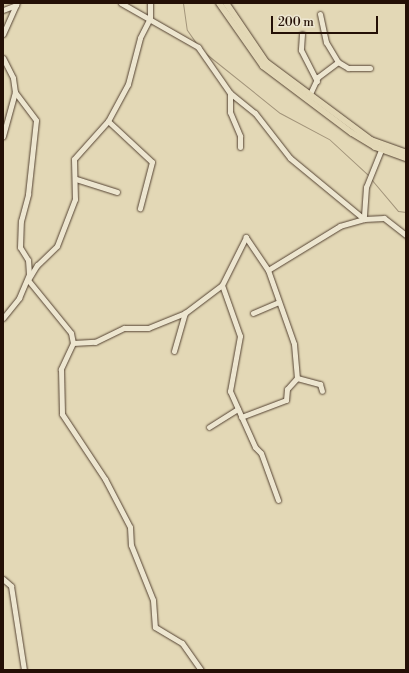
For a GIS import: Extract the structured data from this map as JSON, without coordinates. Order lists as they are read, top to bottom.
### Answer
{
  "scale_bar": "200 m"
}
